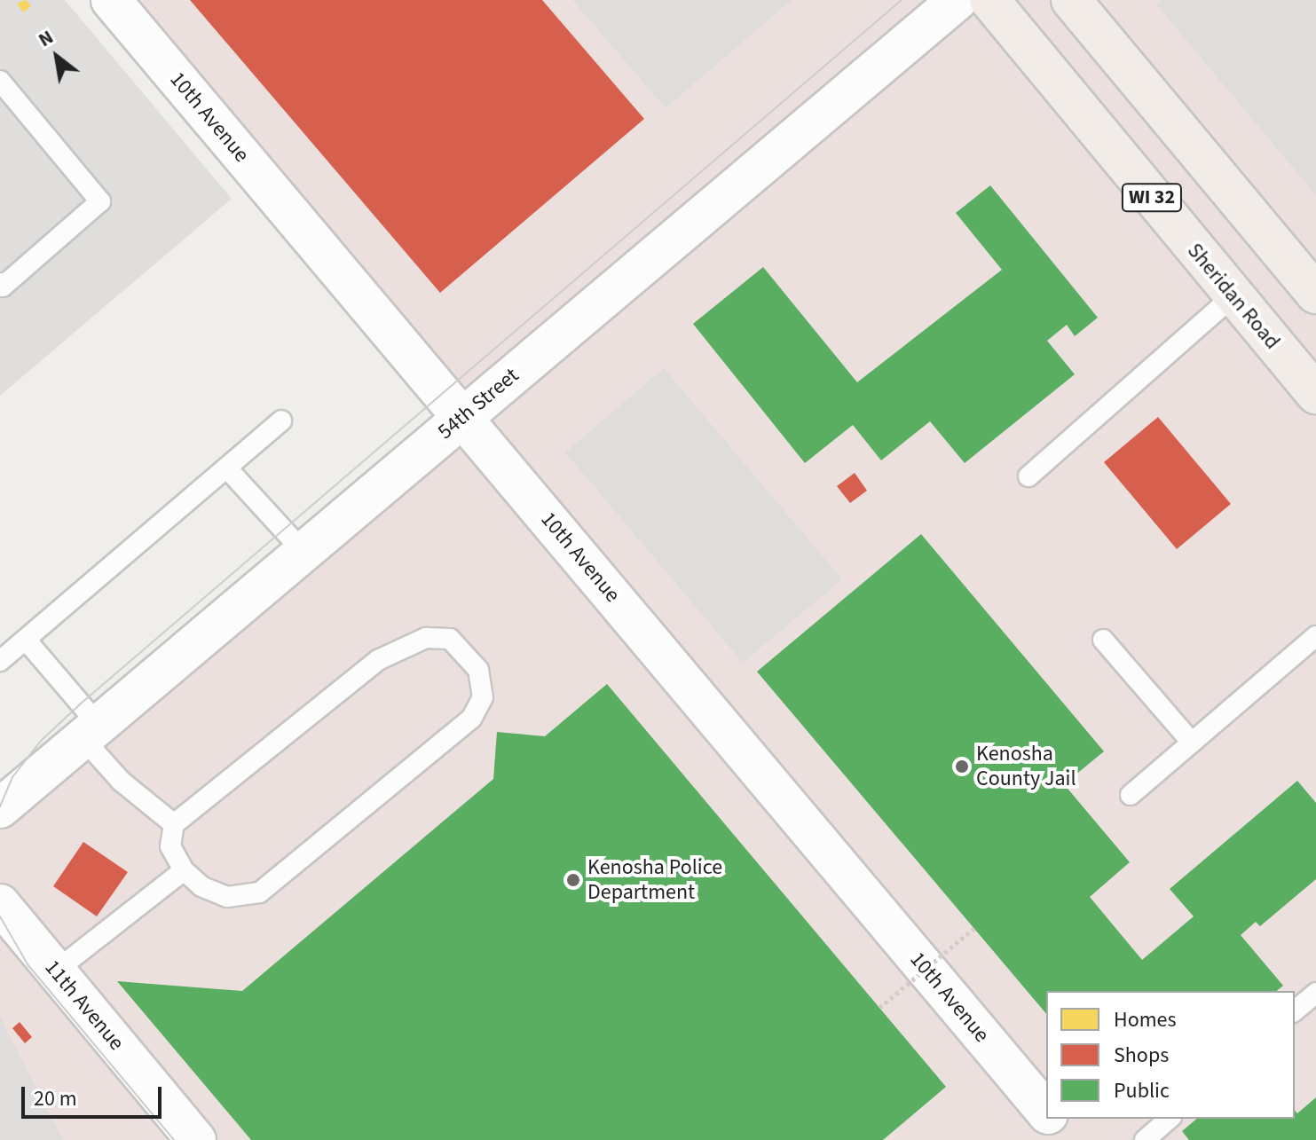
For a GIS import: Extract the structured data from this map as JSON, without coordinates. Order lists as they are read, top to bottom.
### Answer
{
  "streets": {
    "main road": ["WI 32", "Sheridan Road"],
    "street": ["10th Avenue", "54th Street", "11th Avenue"]
  },
  "crossings": [
    ["10th Avenue", "54th Street"]
  ],
  "places": ["Kenosha County Jail", "Kenosha Police Department"],
  "legend": ["Homes", "Shops", "Public"],
  "scale_bar": "20 m",
  "north": "top left"
}
